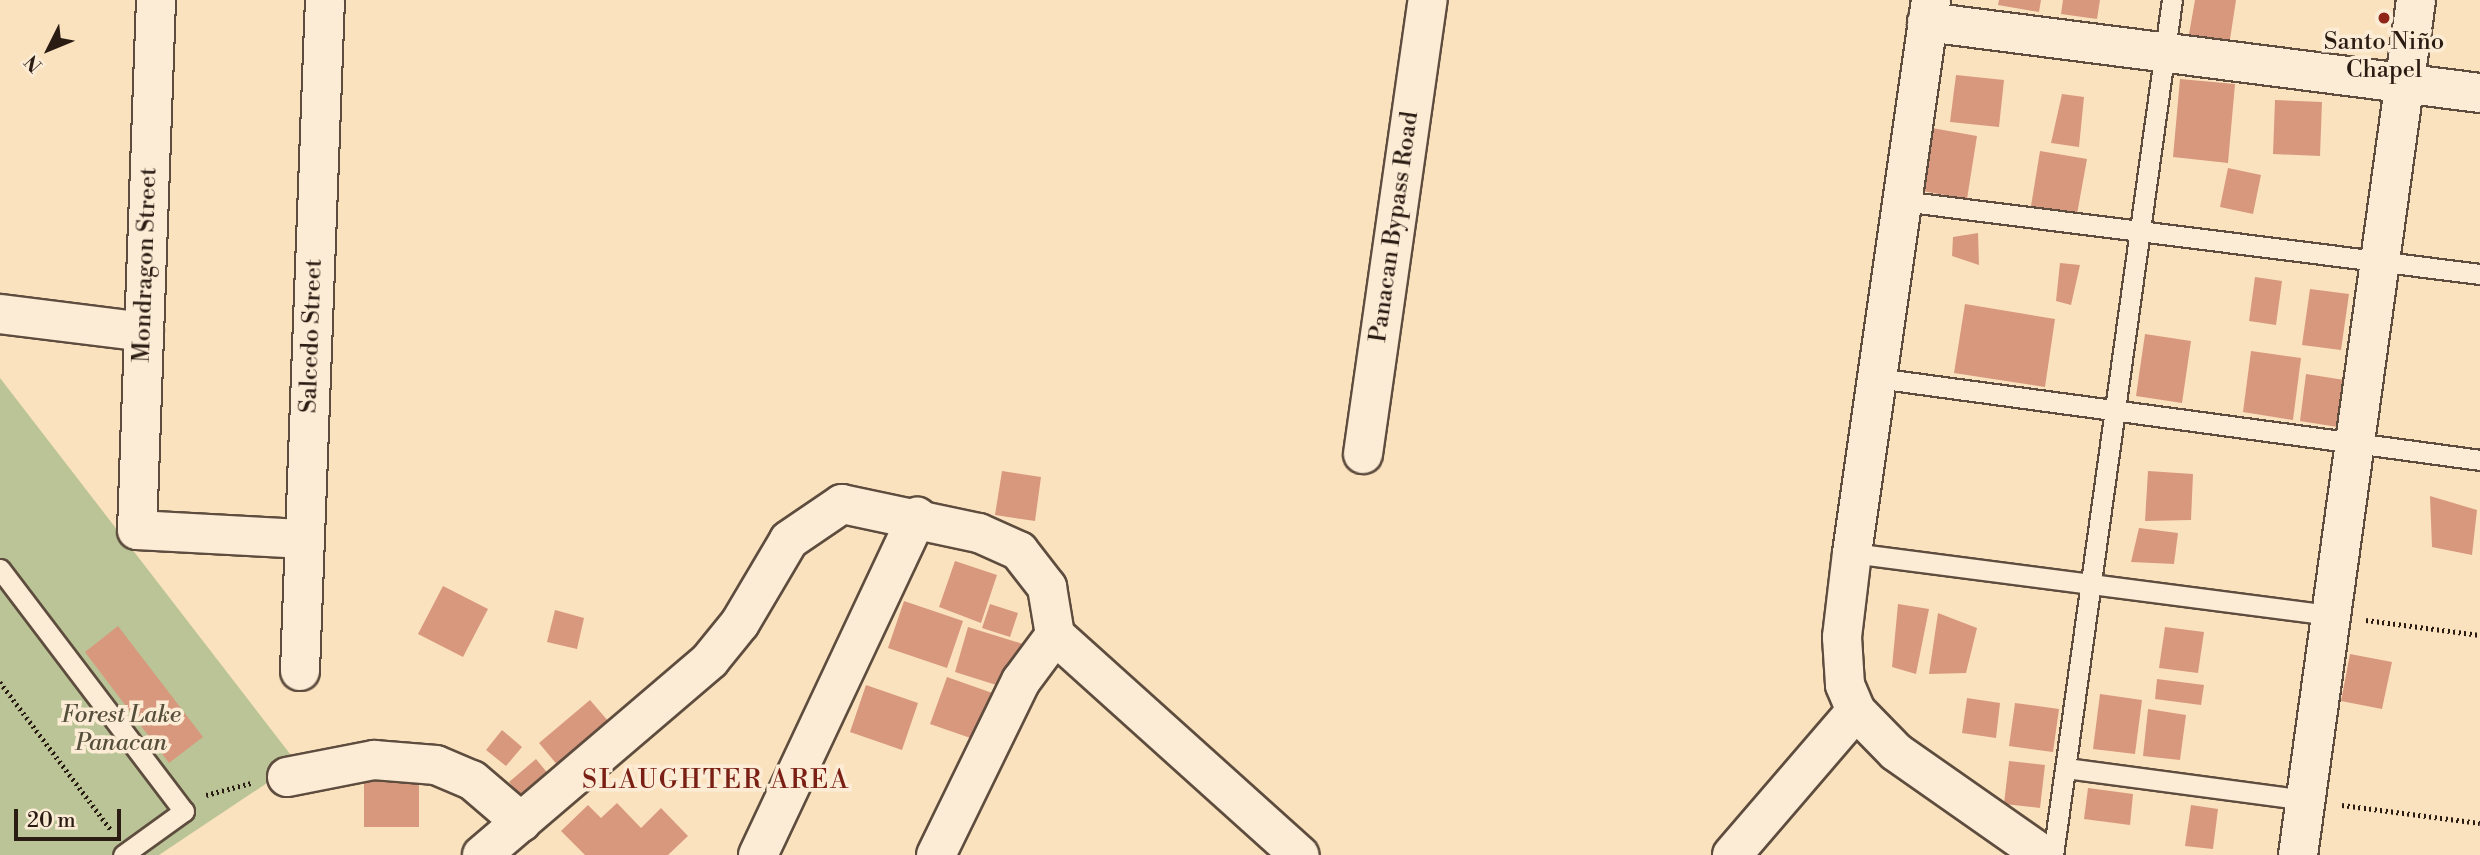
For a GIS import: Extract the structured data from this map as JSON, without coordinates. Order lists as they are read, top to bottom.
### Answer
{
  "streets": {
    "street": ["Panacan Bypass Road", "Mondragon Street", "Salcedo Street"]
  },
  "crossings": [
    ["Mondragon Street", "Salcedo Street"]
  ],
  "districts": ["SLAUGHTER AREA"],
  "parks": ["Forest Lake Panacan"],
  "places": ["Santo Niño Chapel"],
  "scale_bar": "20 m",
  "north": "bottom left"
}
